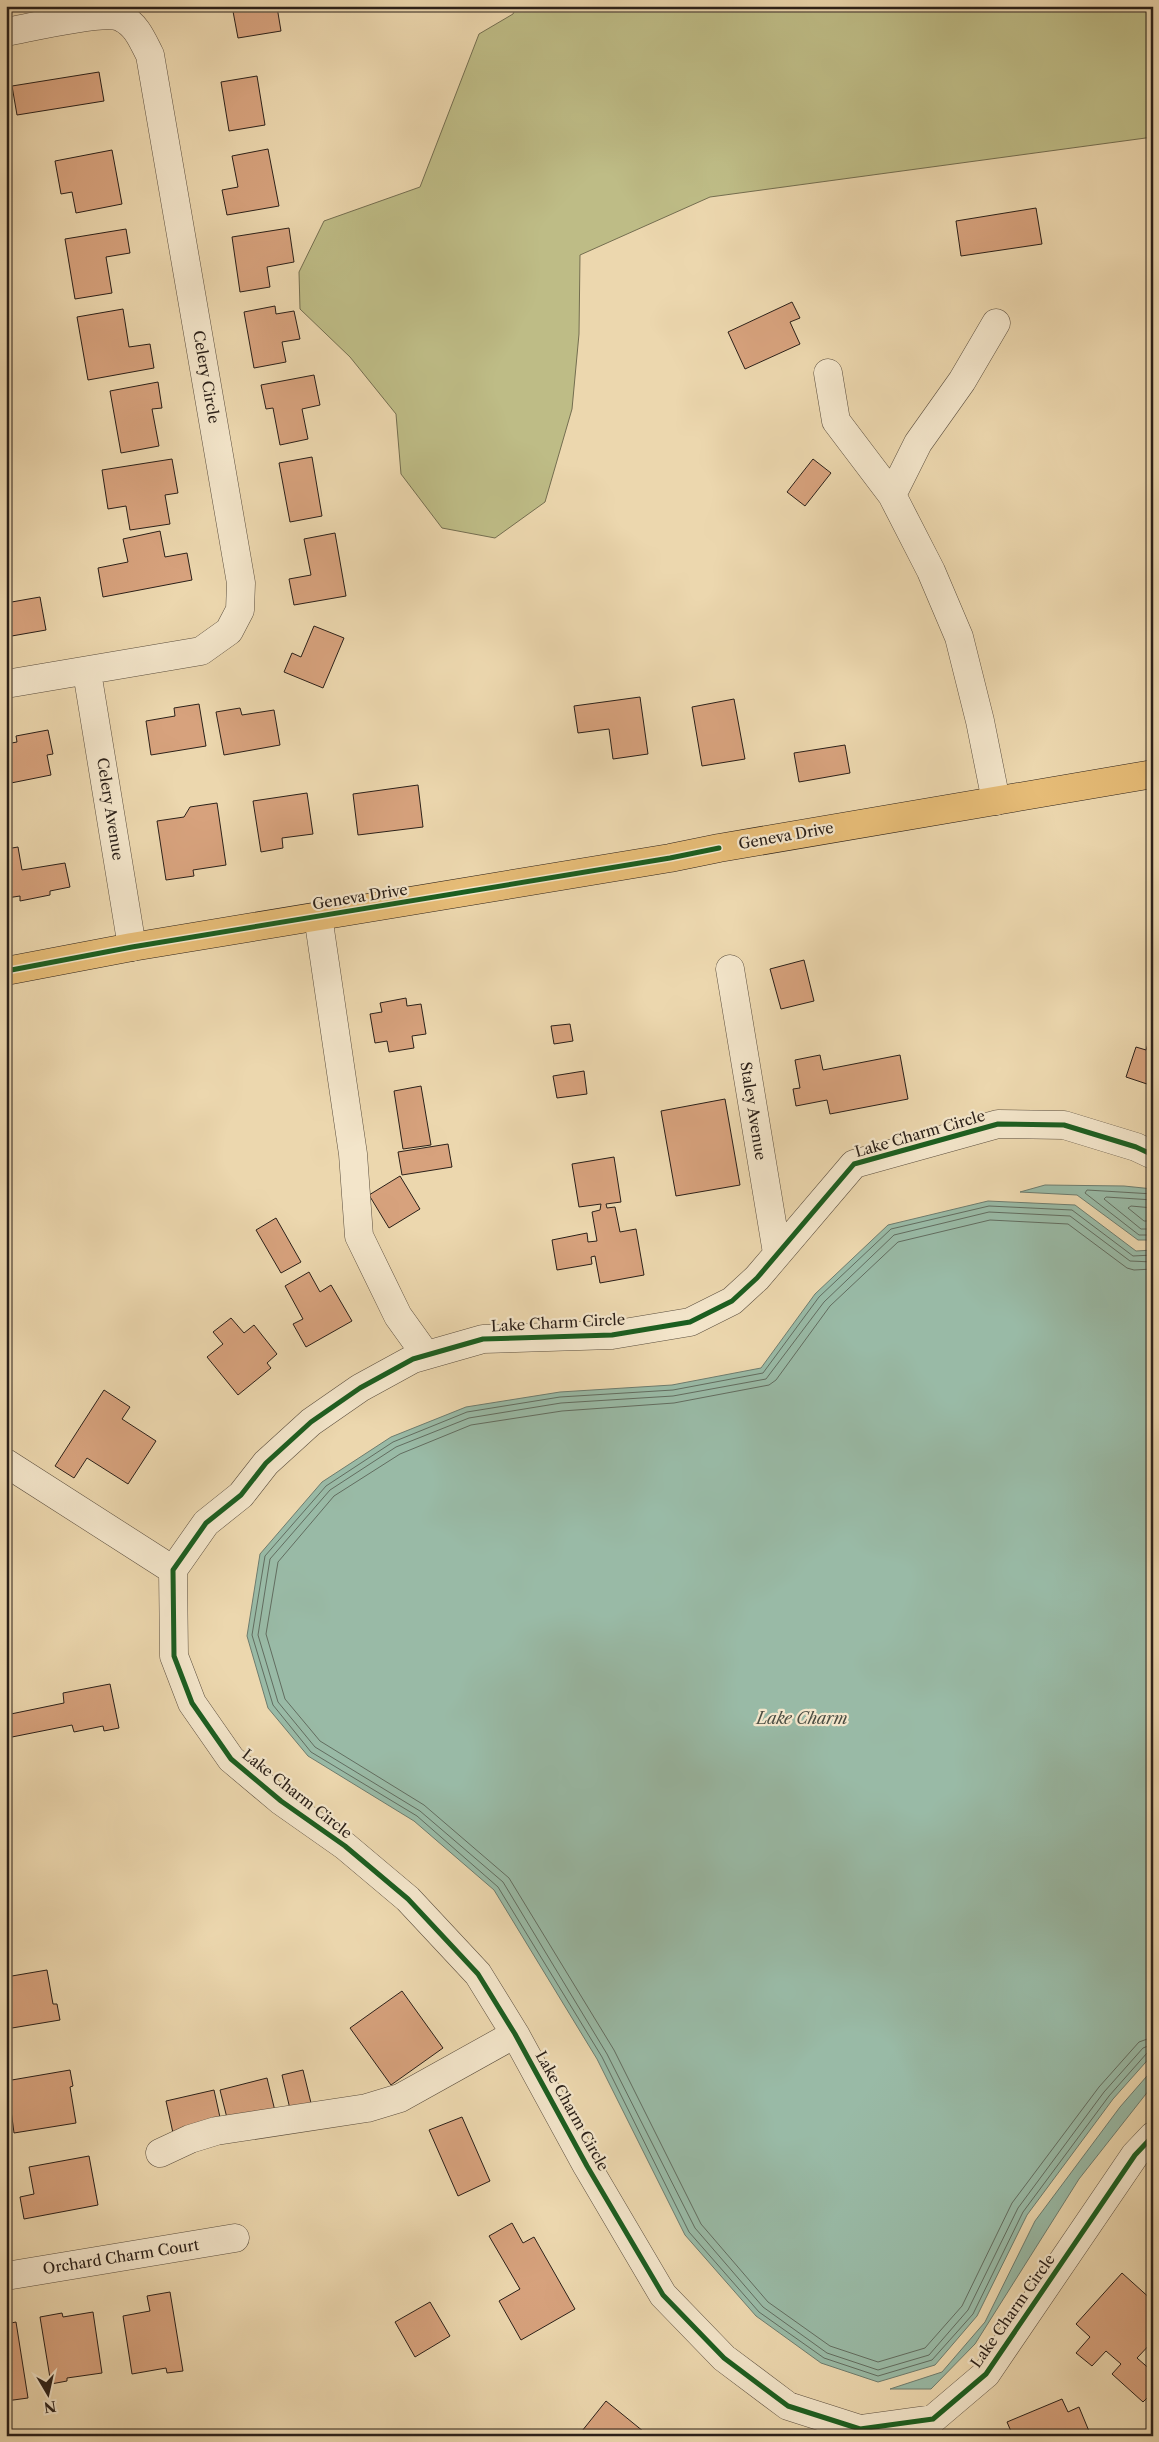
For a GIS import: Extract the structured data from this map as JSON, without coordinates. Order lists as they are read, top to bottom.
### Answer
{
  "streets": {
    "main road": ["Geneva Drive"],
    "street": [
      "Celery Circle",
      "Celery Avenue",
      "Staley Avenue",
      "Lake Charm Circle",
      "Orchard Charm Court"
    ]
  },
  "crossings": [
    ["Celery Circle", "Celery Avenue"],
    ["Celery Avenue", "Geneva Drive"],
    ["Staley Avenue", "Lake Charm Circle"]
  ],
  "water": ["Lake Charm"],
  "north": "bottom"
}
